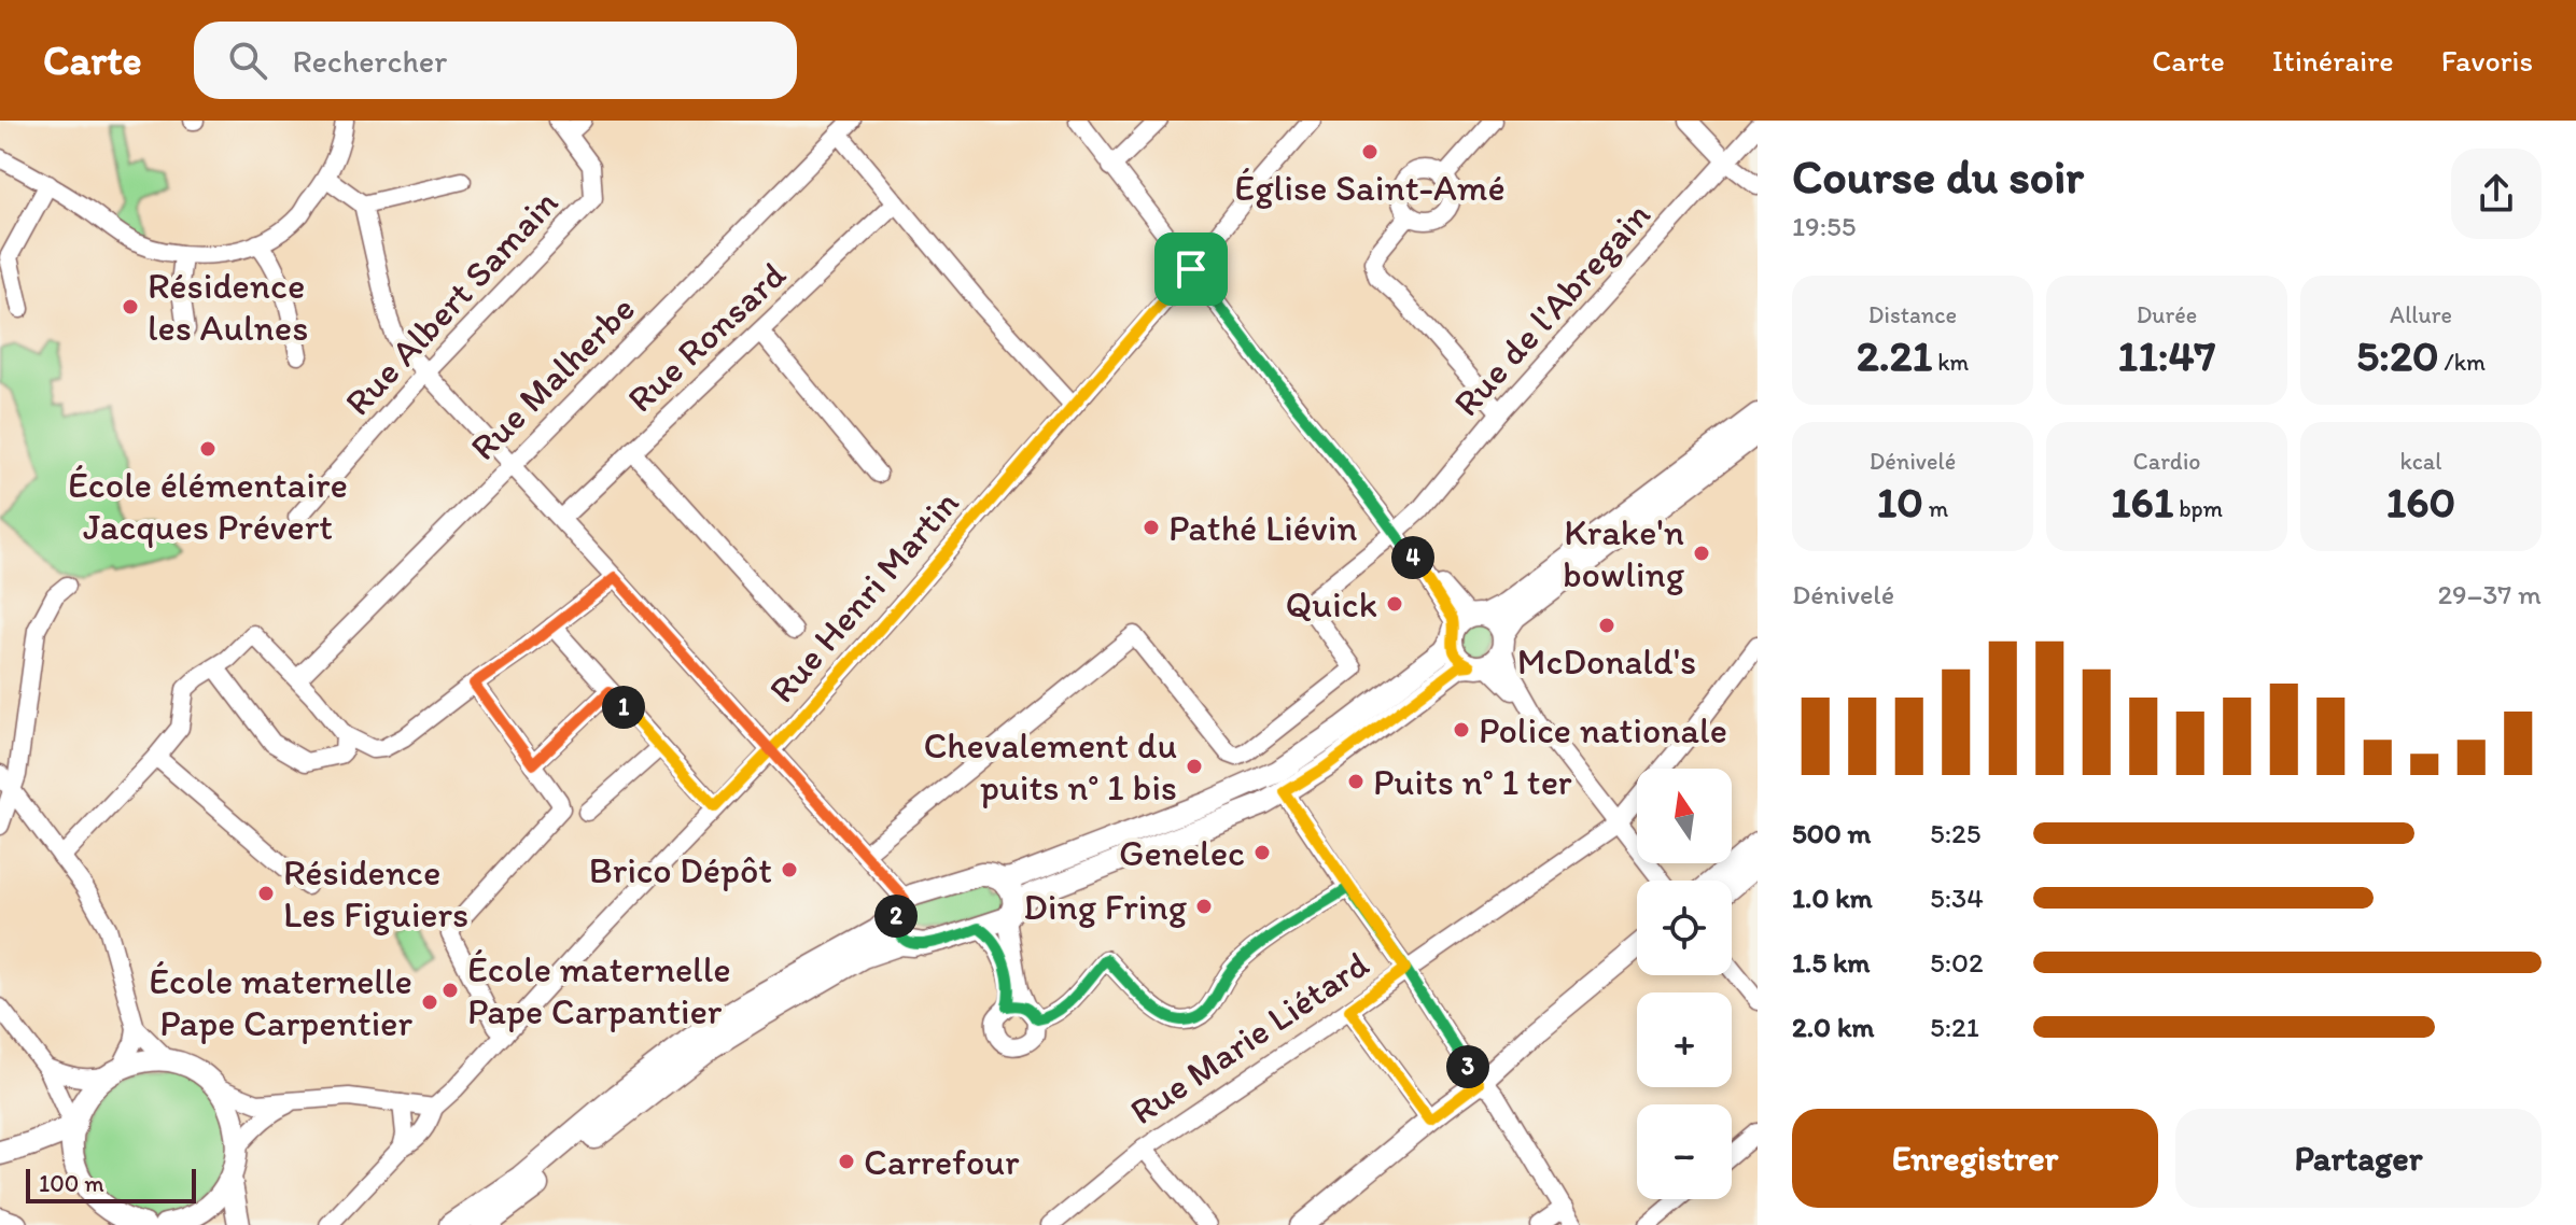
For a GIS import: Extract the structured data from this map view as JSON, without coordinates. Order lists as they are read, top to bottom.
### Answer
{
  "streets": {
    "street": [
      "Rue Albert Samain",
      "Rue de l'Abregain",
      "Rue Ronsard",
      "Rue Malherbe",
      "Rue Henri Martin",
      "Rue Marie Liétard"
    ]
  },
  "places": [
    "Église Saint-Amé",
    "Résidence les Aulnes",
    "École élémentaire Jacques Prévert",
    "Pathé Liévin",
    "Krake'n bowling",
    "Quick",
    "McDonald's",
    "Police nationale",
    "Chevalement du puits n° 1 bis",
    "Puits n° 1 ter",
    "Genelec",
    "Brico Dépôt",
    "Résidence Les Figuiers",
    "Ding Fring",
    "École maternelle Pape Carpantier",
    "École maternelle Pape Carpentier",
    "Carrefour"
  ],
  "scale_bar": "100 m",
  "north": "top",
  "page": {
    "header": "Carte",
    "search": "Rechercher",
    "nav": ["Carte", "Itinéraire", "Favoris"],
    "heading": ["Course du soir", "19:55"],
    "stats": [
      ["Distance", "2.21 km"],
      ["Durée", "11:47"],
      ["Allure", "5:20 /km"],
      ["Dénivelé", "10 m"],
      ["Cardio", "161 bpm"],
      ["kcal", "160"]
    ],
    "pins": [
      "4",
      "1",
      "2",
      "3"
    ],
    "chart": ["Dénivelé", "29–37 m"],
    "map_buttons": ["+", "−"],
    "list": [
      {
        "name": "500 m",
        "note": "5:25"
      },
      {
        "name": "1.0 km",
        "note": "5:34"
      },
      {
        "name": "1.5 km",
        "note": "5:02"
      },
      {
        "name": "2.0 km",
        "note": "5:21"
      }
    ],
    "buttons": ["Enregistrer", "Partager"],
    "scale": "100 m"
  }
}
